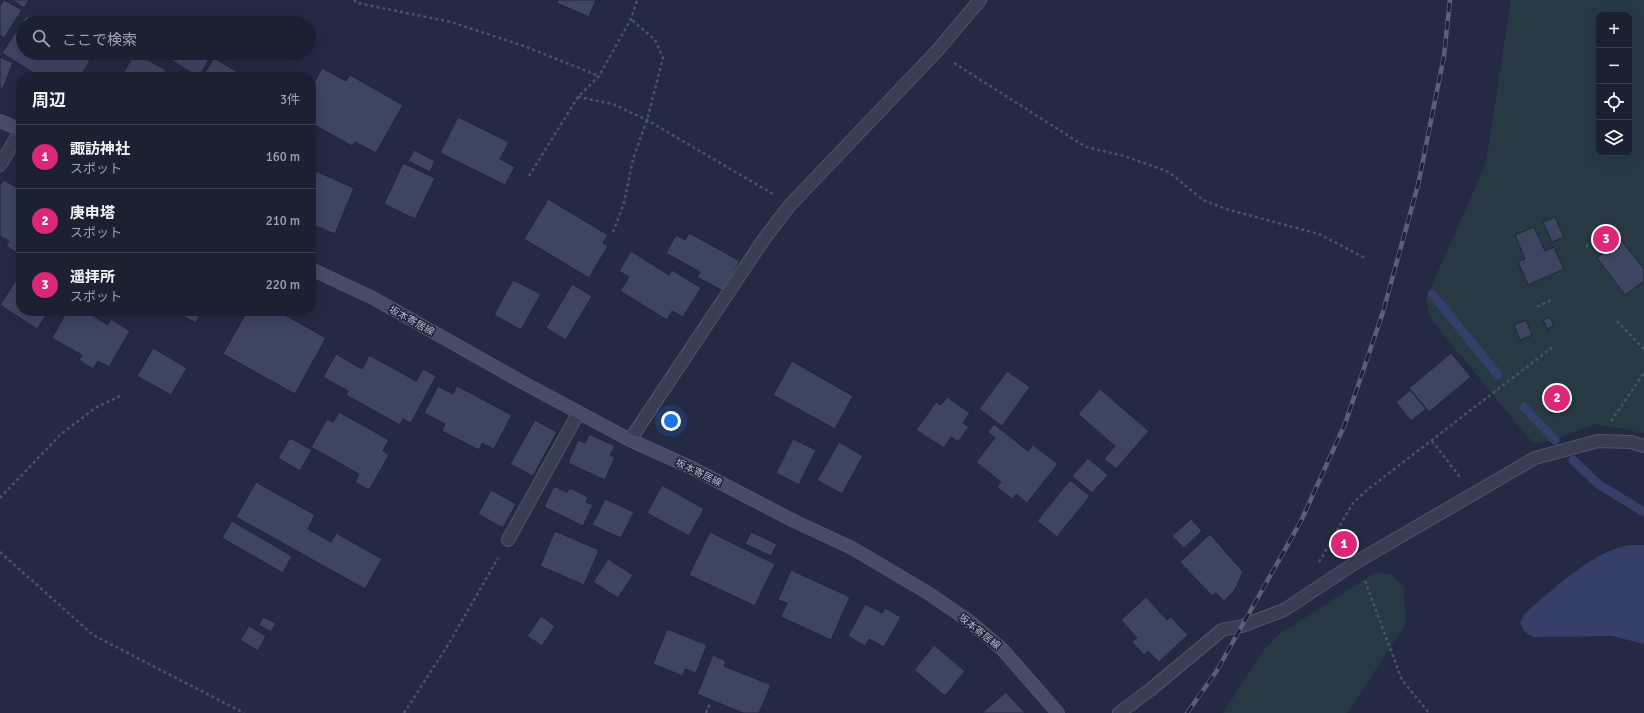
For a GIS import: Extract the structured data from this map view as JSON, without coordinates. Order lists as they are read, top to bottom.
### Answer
{
  "streets": {
    "main road": ["坂本寄居線"]
  },
  "page": {
    "map_buttons": ["+", "−"],
    "search": "ここで検索",
    "heading": ["周辺", "3件"],
    "list": [
      {
        "mark": "1",
        "name": "諏訪神社",
        "note": "スポット",
        "value": "160 m"
      },
      {
        "mark": "2",
        "name": "庚申塔",
        "note": "スポット",
        "value": "210 m"
      },
      {
        "mark": "3",
        "name": "遥拝所",
        "note": "スポット",
        "value": "220 m"
      }
    ],
    "pins": ["3", "2", "1"]
  }
}
